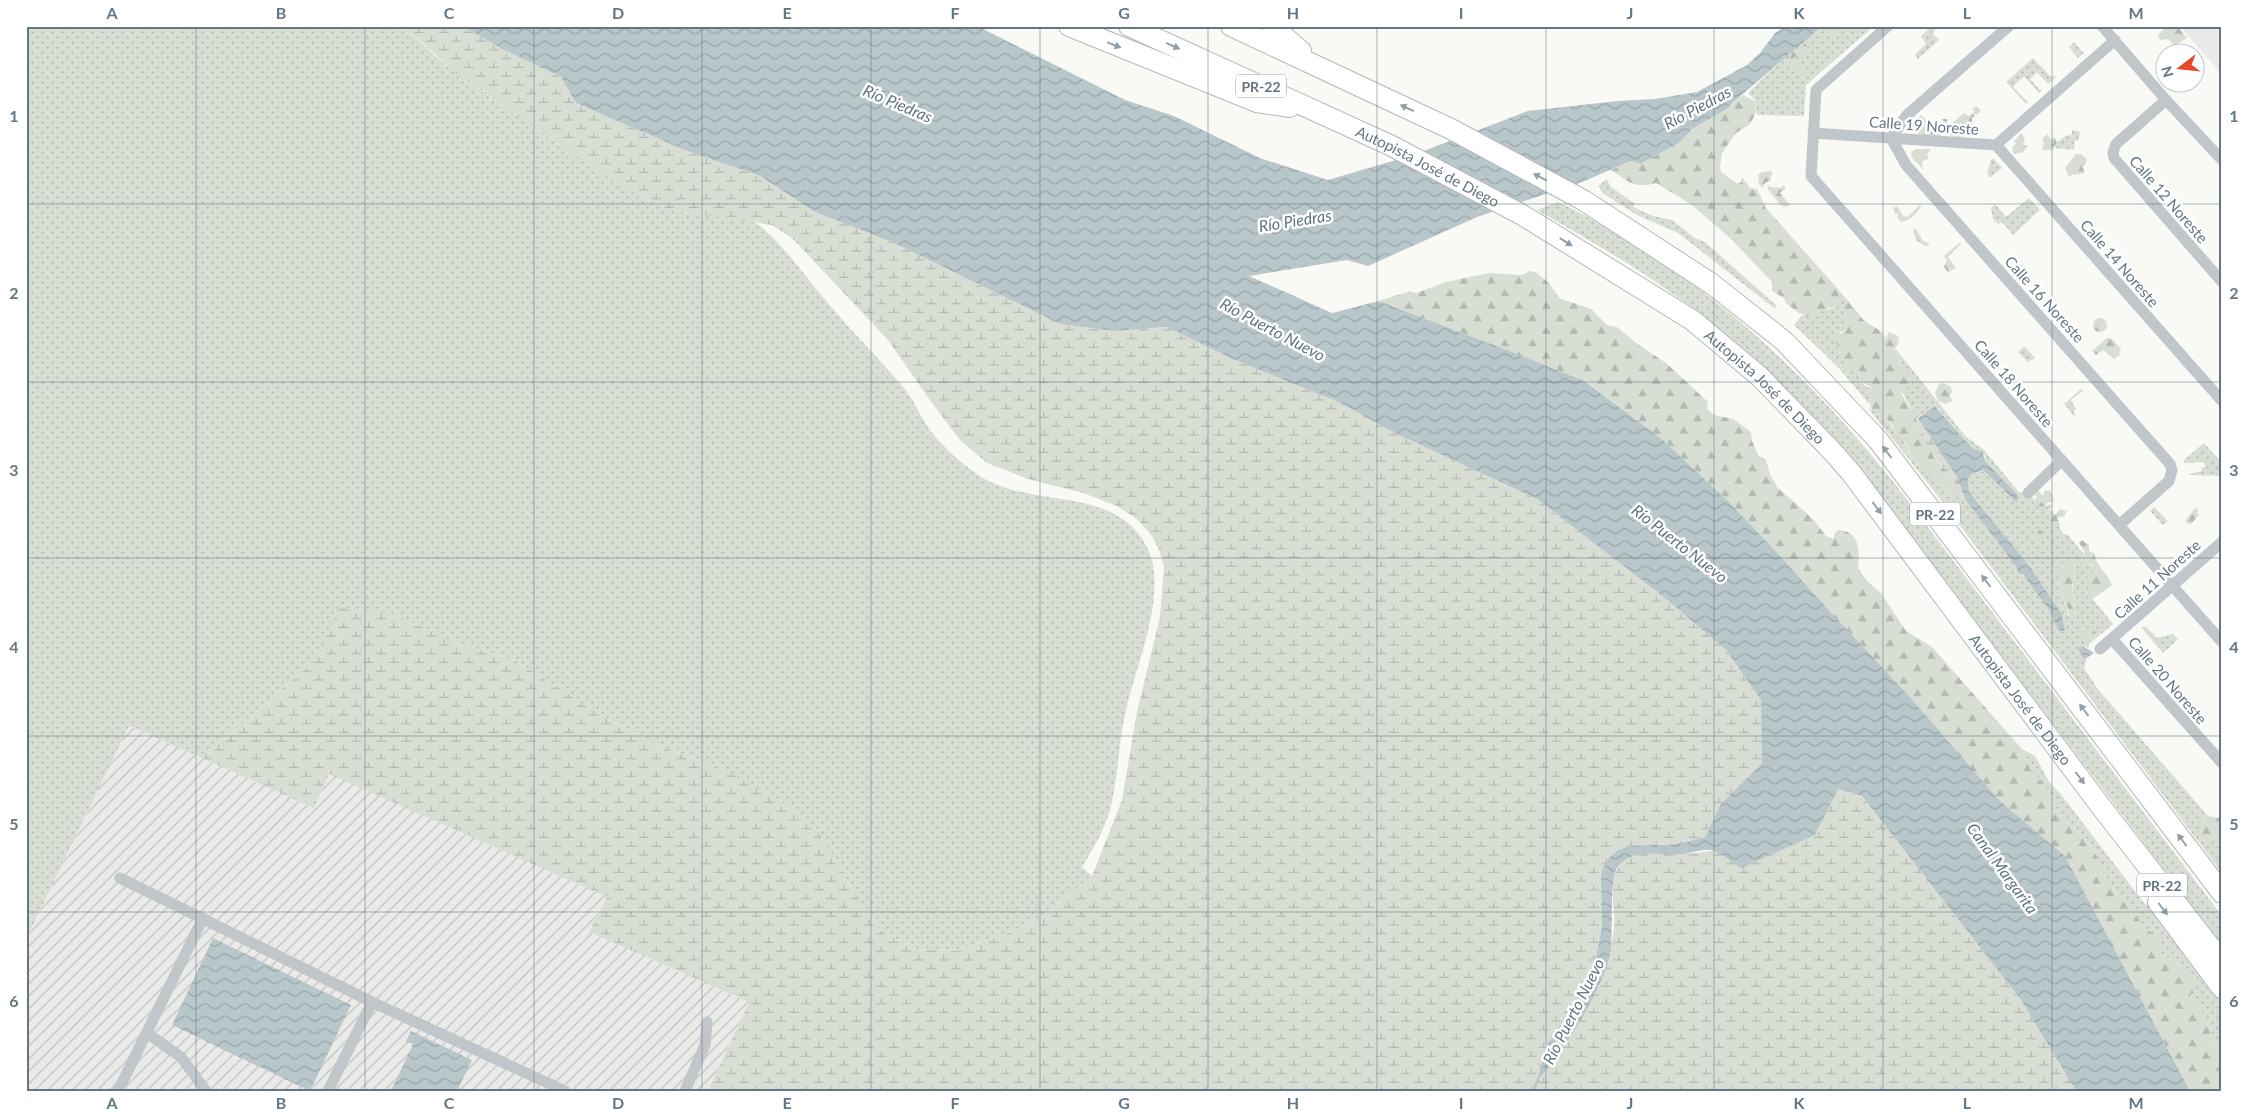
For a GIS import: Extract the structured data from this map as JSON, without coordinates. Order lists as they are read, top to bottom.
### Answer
{
  "streets": {
    "highway": ["PR-22", "Autopista José de Diego"],
    "street": [
      "Calle 19 Noreste",
      "Calle 12 Noreste",
      "Calle 14 Noreste",
      "Calle 16 Noreste",
      "Calle 18 Noreste",
      "Calle 11 Noreste",
      "Calle 20 Noreste"
    ]
  },
  "crossings": [
    ["Calle 19 Noreste", "Calle 14 Noreste"],
    ["Calle 19 Noreste", "Calle 16 Noreste"],
    ["Calle 19 Noreste", "Calle 18 Noreste"],
    ["Calle 16 Noreste", "Calle 18 Noreste"],
    ["Calle 18 Noreste", "Calle 11 Noreste"],
    ["Calle 11 Noreste", "Calle 20 Noreste"]
  ],
  "water": ["Río Piedras", "Río Puerto Nuevo", "Canal Margarita"],
  "north": "left",
  "grid": {
    "columns": [
      "A",
      "B",
      "C",
      "D",
      "E",
      "F",
      "G",
      "H",
      "I",
      "J",
      "K",
      "L",
      "M"
    ],
    "rows": [
      "1",
      "2",
      "3",
      "4",
      "5",
      "6"
    ]
  }
}
